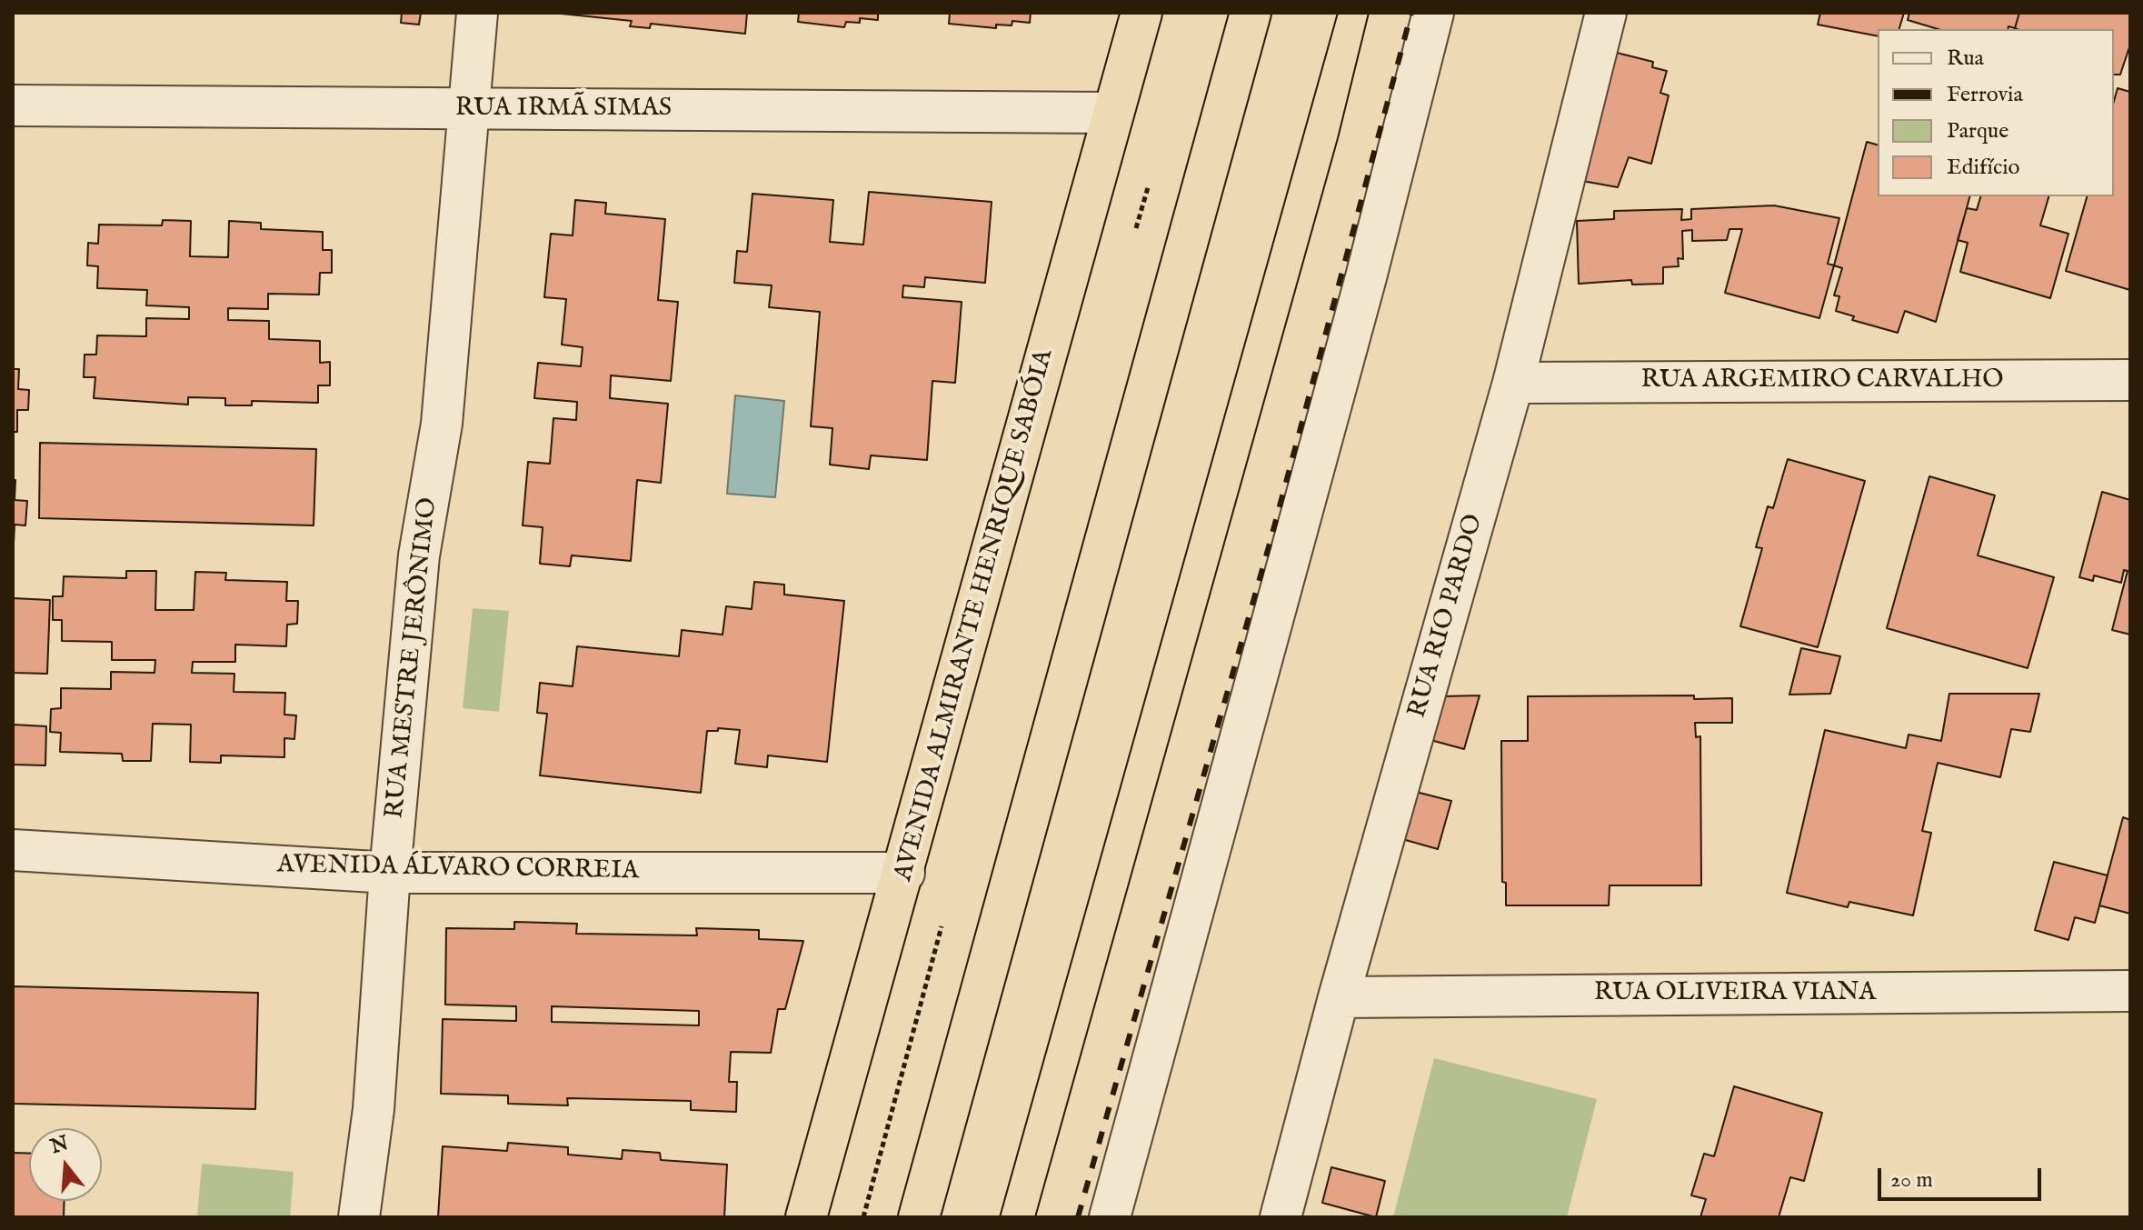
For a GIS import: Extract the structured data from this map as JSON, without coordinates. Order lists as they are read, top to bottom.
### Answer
{
  "streets": {
    "highway": ["AVENIDA ALMIRANTE HENRIQUE SABÓIA"],
    "street": [
      "RUA IRMÃ SIMAS",
      "RUA ARGEMIRO CARVALHO",
      "RUA RIO PARDO",
      "RUA MESTRE JERÔNIMO",
      "AVENIDA ÁLVARO CORREIA",
      "RUA OLIVEIRA VIANA"
    ]
  },
  "crossings": [
    ["RUA IRMÃ SIMAS", "AVENIDA ALMIRANTE HENRIQUE SABÓIA"],
    ["RUA IRMÃ SIMAS", "RUA MESTRE JERÔNIMO"],
    ["RUA ARGEMIRO CARVALHO", "RUA RIO PARDO"],
    ["AVENIDA ALMIRANTE HENRIQUE SABÓIA", "AVENIDA ÁLVARO CORREIA"],
    ["RUA RIO PARDO", "RUA OLIVEIRA VIANA"],
    ["RUA MESTRE JERÔNIMO", "AVENIDA ÁLVARO CORREIA"]
  ],
  "legend": [
    "Rua",
    "Ferrovia",
    "Parque",
    "Edifício"
  ],
  "scale_bar": "20 m",
  "north": "top"
}
